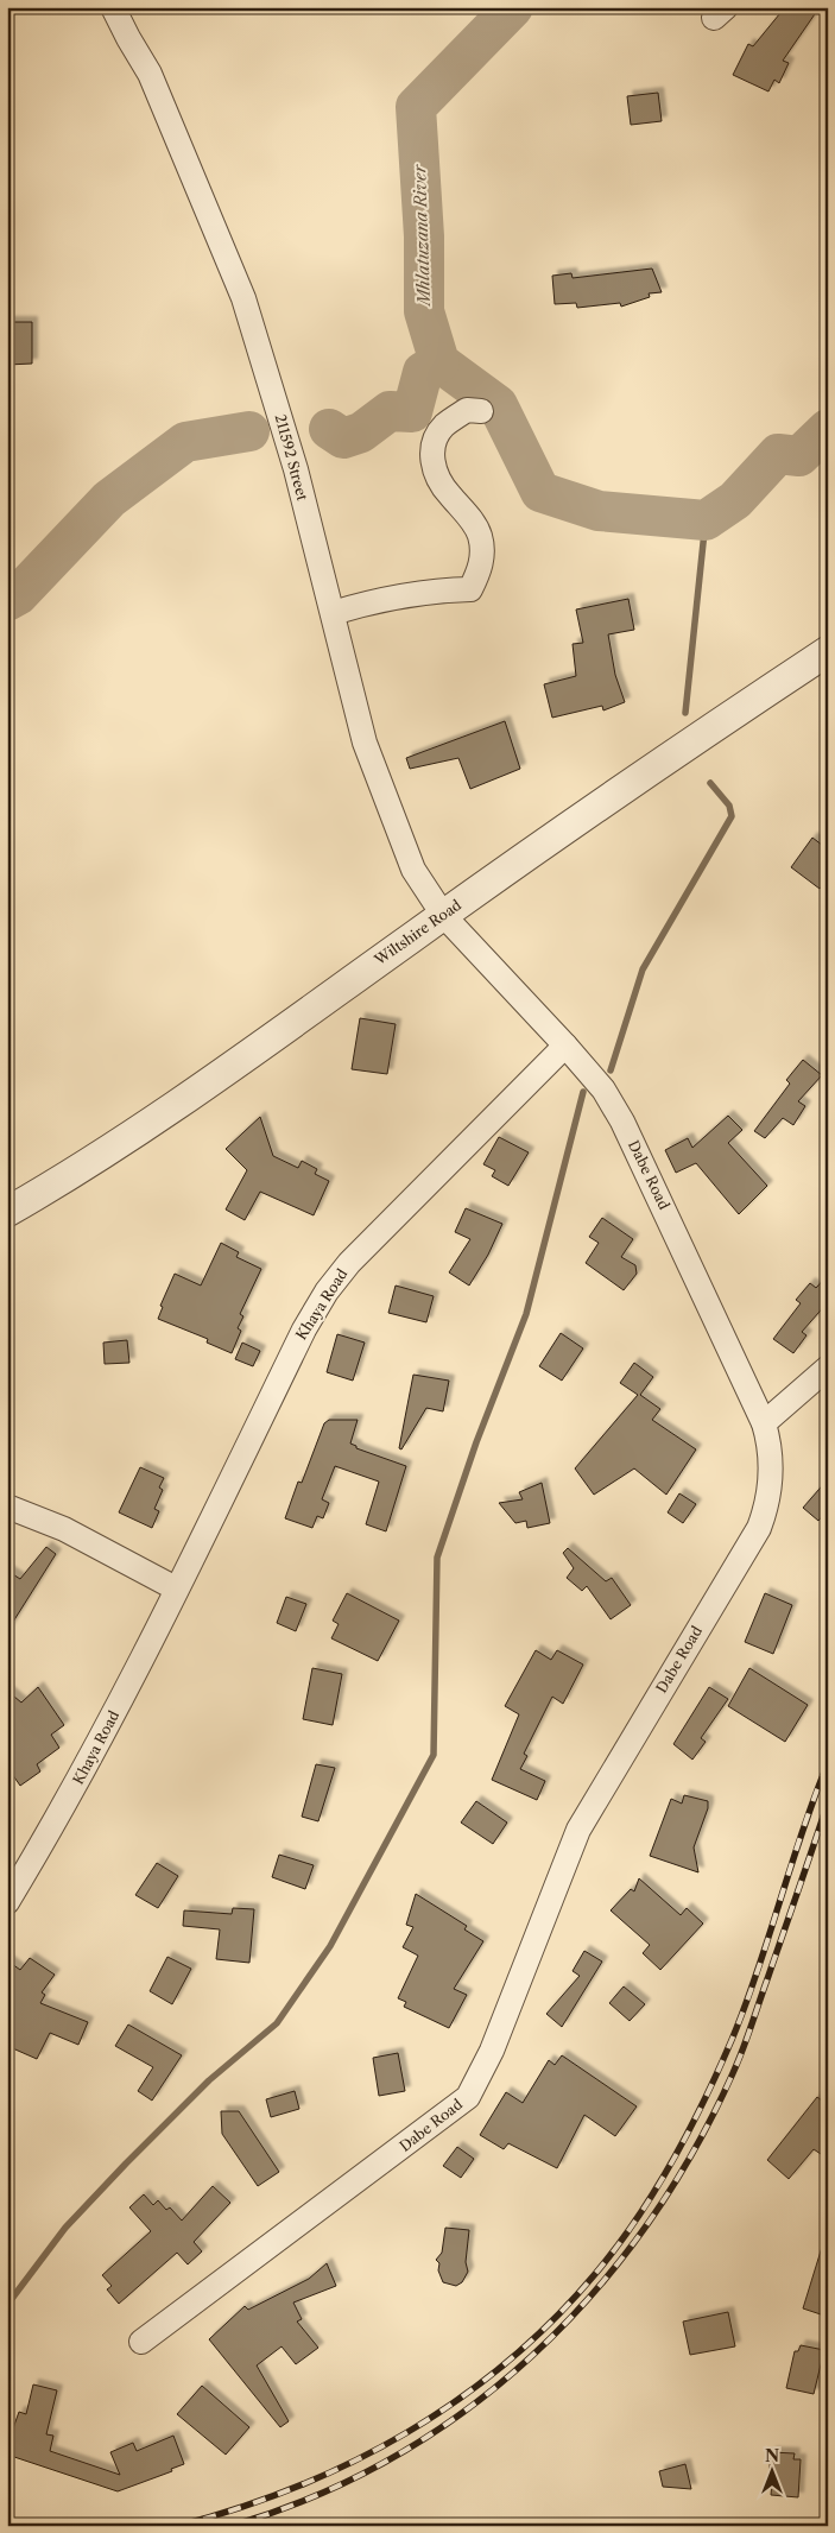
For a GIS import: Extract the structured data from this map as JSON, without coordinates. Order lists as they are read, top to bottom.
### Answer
{
  "streets": {
    "street": [
      "211592 Street",
      "Wiltshire Road",
      "Dabe Road",
      "Khaya Road"
    ]
  },
  "crossings": [
    ["211592 Street", "Wiltshire Road"],
    ["211592 Street", "Dabe Road"],
    ["Wiltshire Road", "Dabe Road"],
    ["Dabe Road", "Khaya Road"]
  ],
  "water": ["Mhlatuzana River"],
  "north": "top"
}
